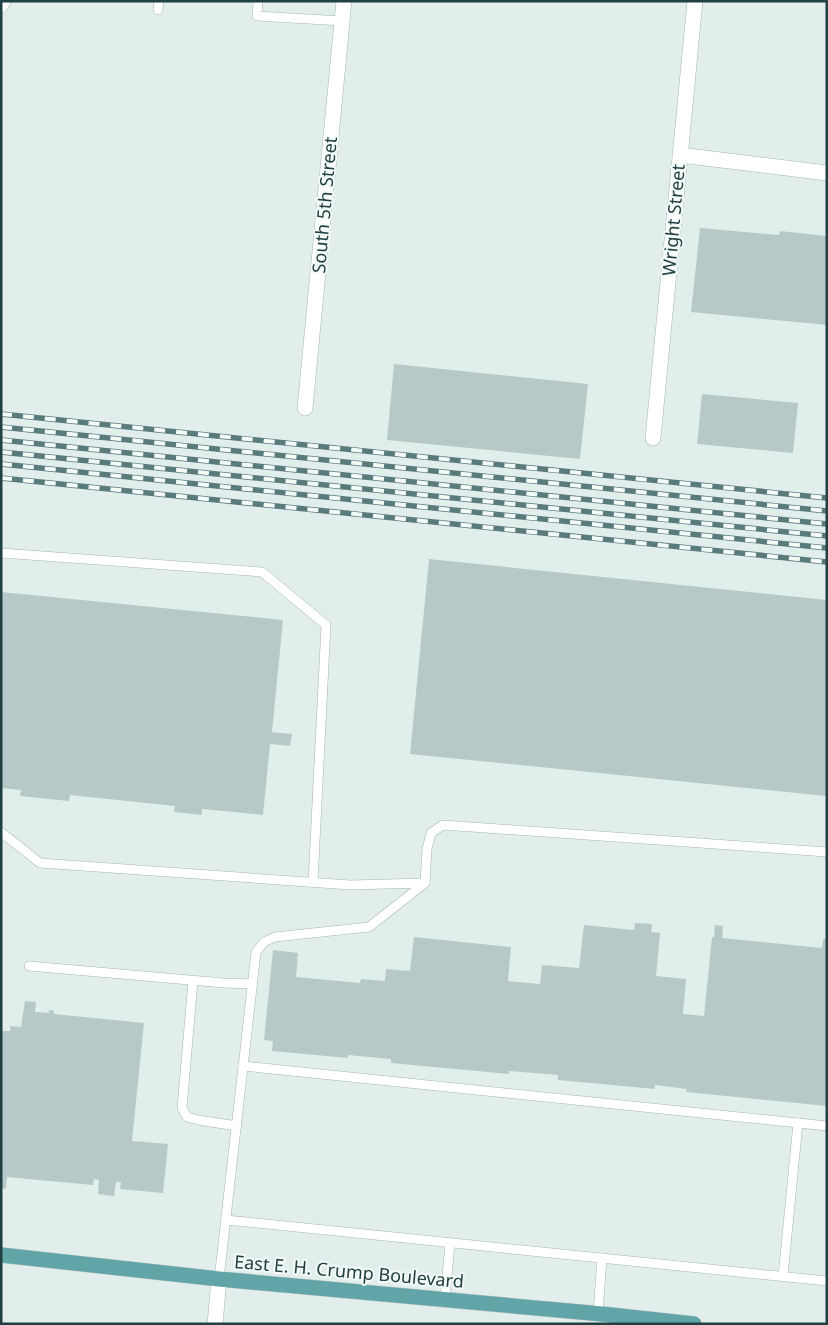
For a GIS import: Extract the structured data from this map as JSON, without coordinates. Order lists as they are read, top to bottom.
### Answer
{
  "streets": {
    "main road": ["East E. H. Crump Boulevard"],
    "street": ["South 5th Street", "Wright Street"]
  }
}
